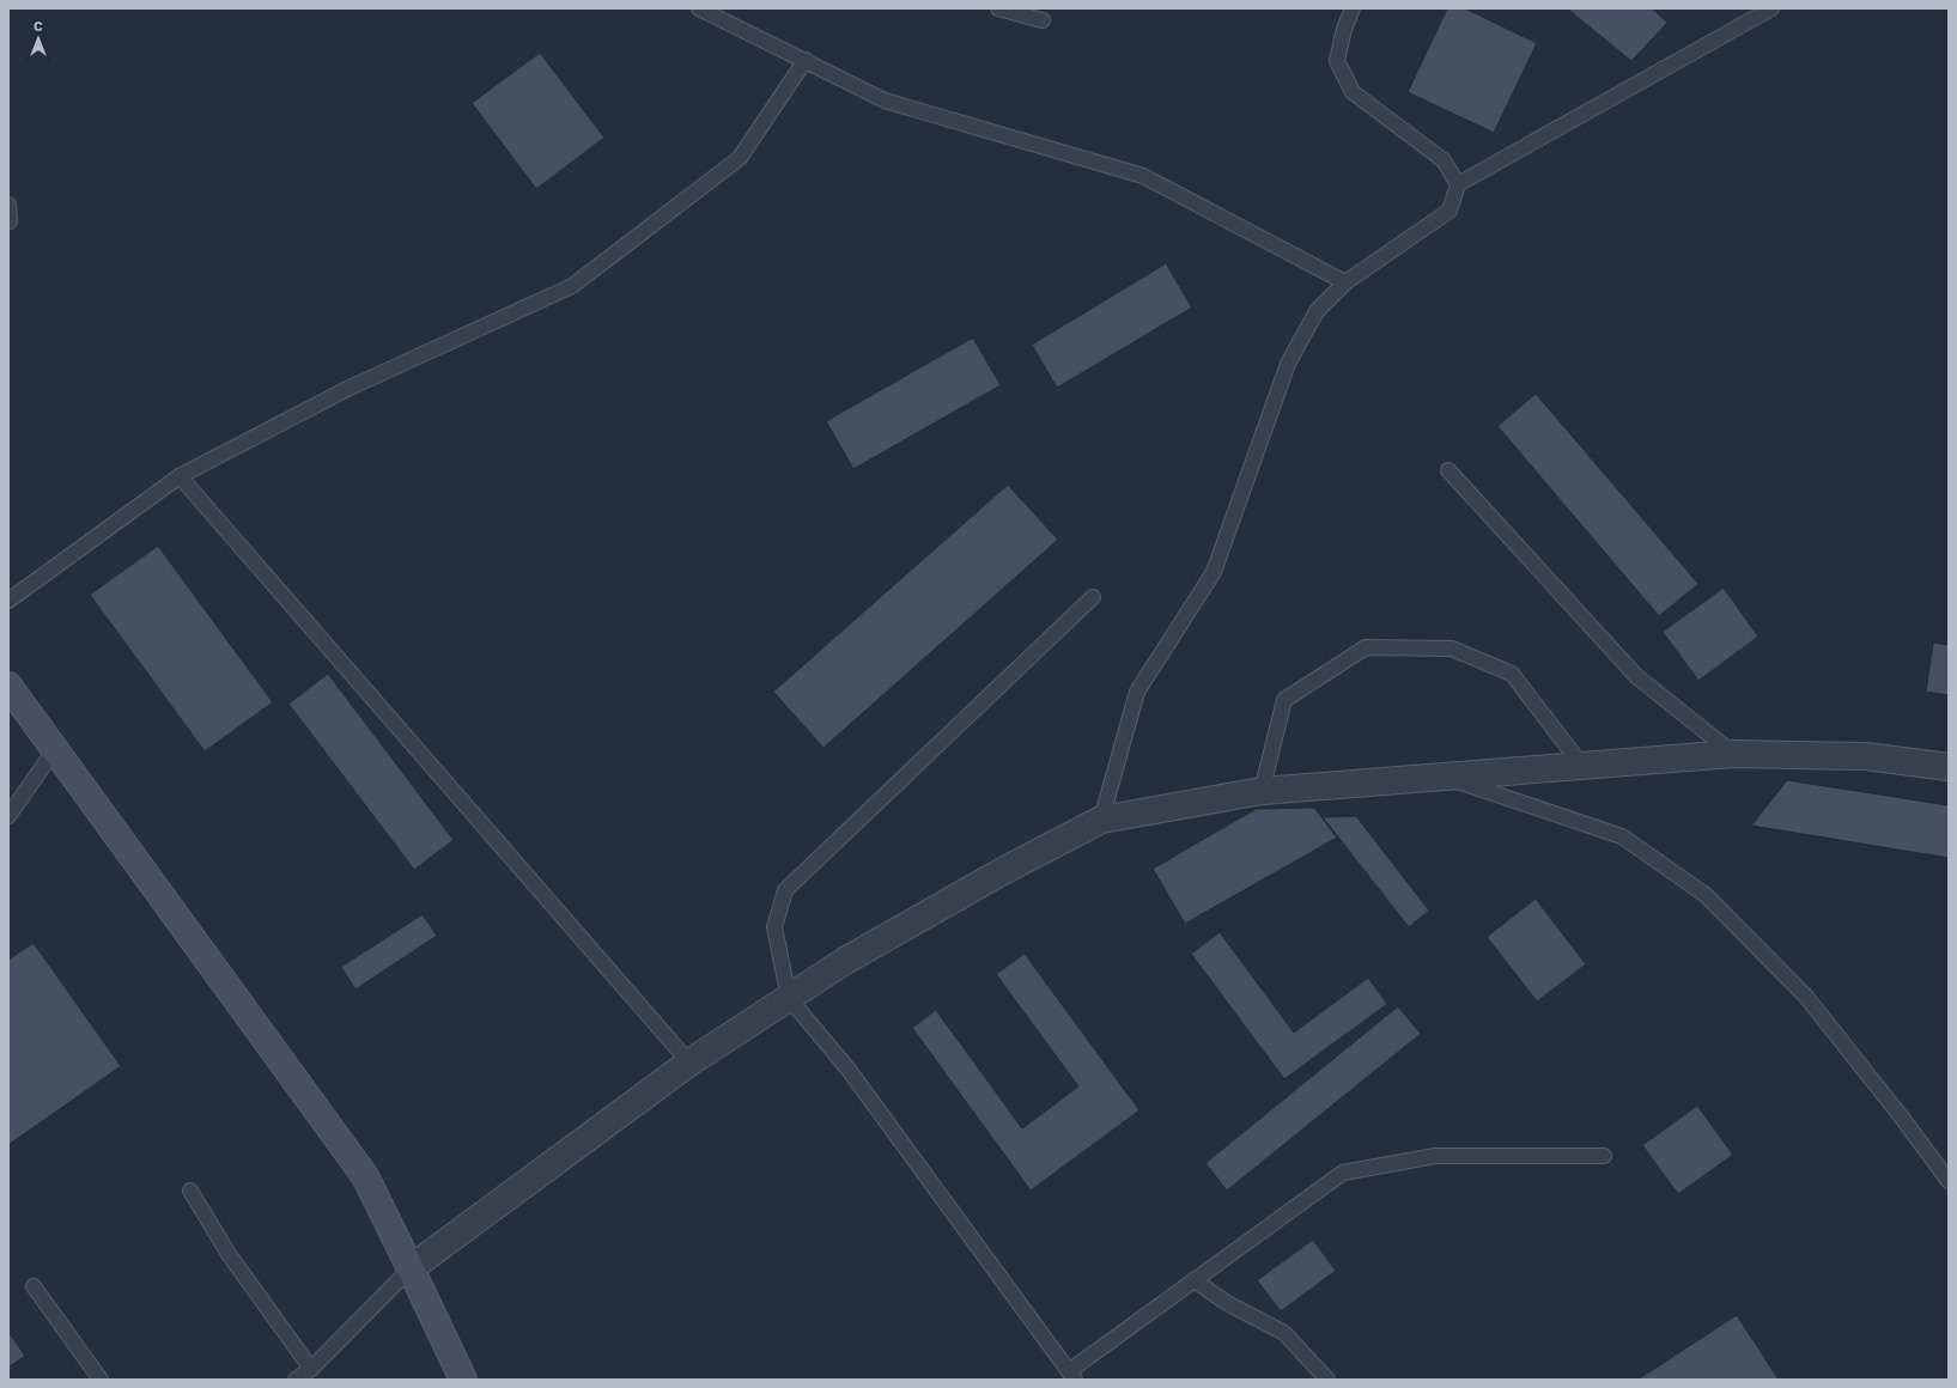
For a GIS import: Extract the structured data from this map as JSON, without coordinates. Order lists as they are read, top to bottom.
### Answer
{
  "north": "top"
}
